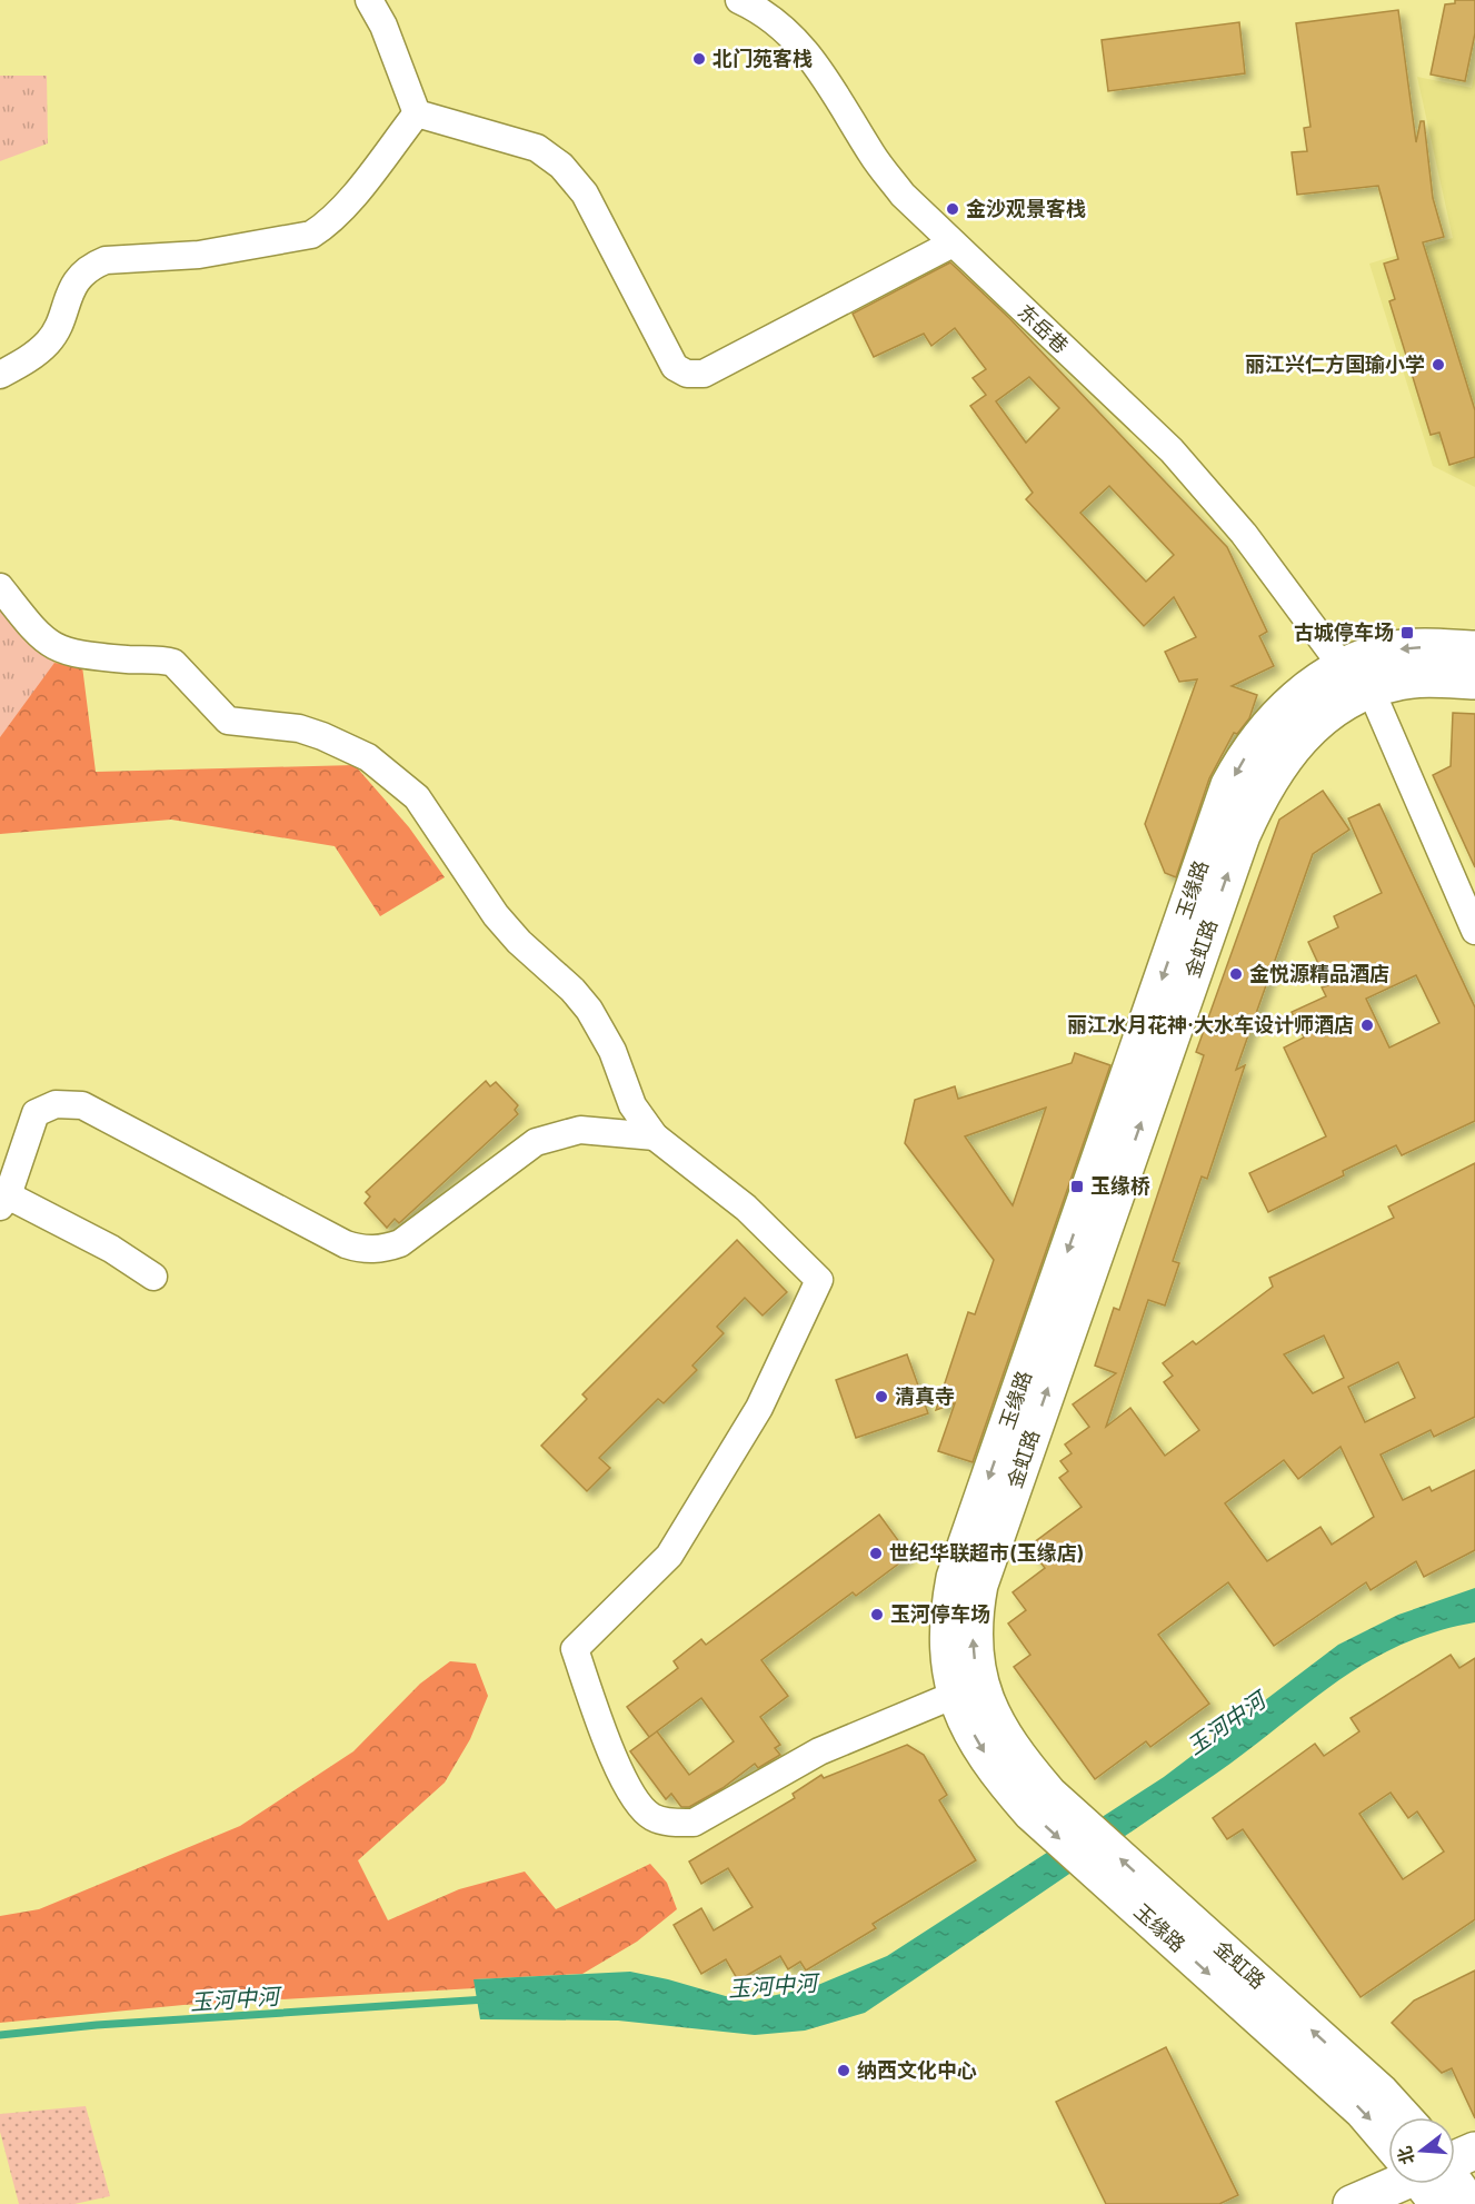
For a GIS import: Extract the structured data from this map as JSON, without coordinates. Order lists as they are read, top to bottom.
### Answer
{
  "streets": {
    "main road": ["玉缘路", "金虹路"],
    "street": ["东岳巷"]
  },
  "crossings": [
    ["东岳巷", "玉缘路"],
    ["玉缘路", "金虹路"]
  ],
  "one_way": ["玉缘路", "金虹路"],
  "water": ["玉河中河"],
  "places": {
    "other": [
      "北门苑客栈",
      "金沙观景客栈",
      "丽江兴仁方国瑜小学",
      "金悦源精品酒店",
      "丽江水月花神·大水车设计师酒店",
      "清真寺",
      "世纪华联超市(玉缘店)",
      "玉河停车场",
      "纳西文化中心"
    ],
    "transit": ["古城停车场", "玉缘桥"]
  },
  "north": "left"
}
